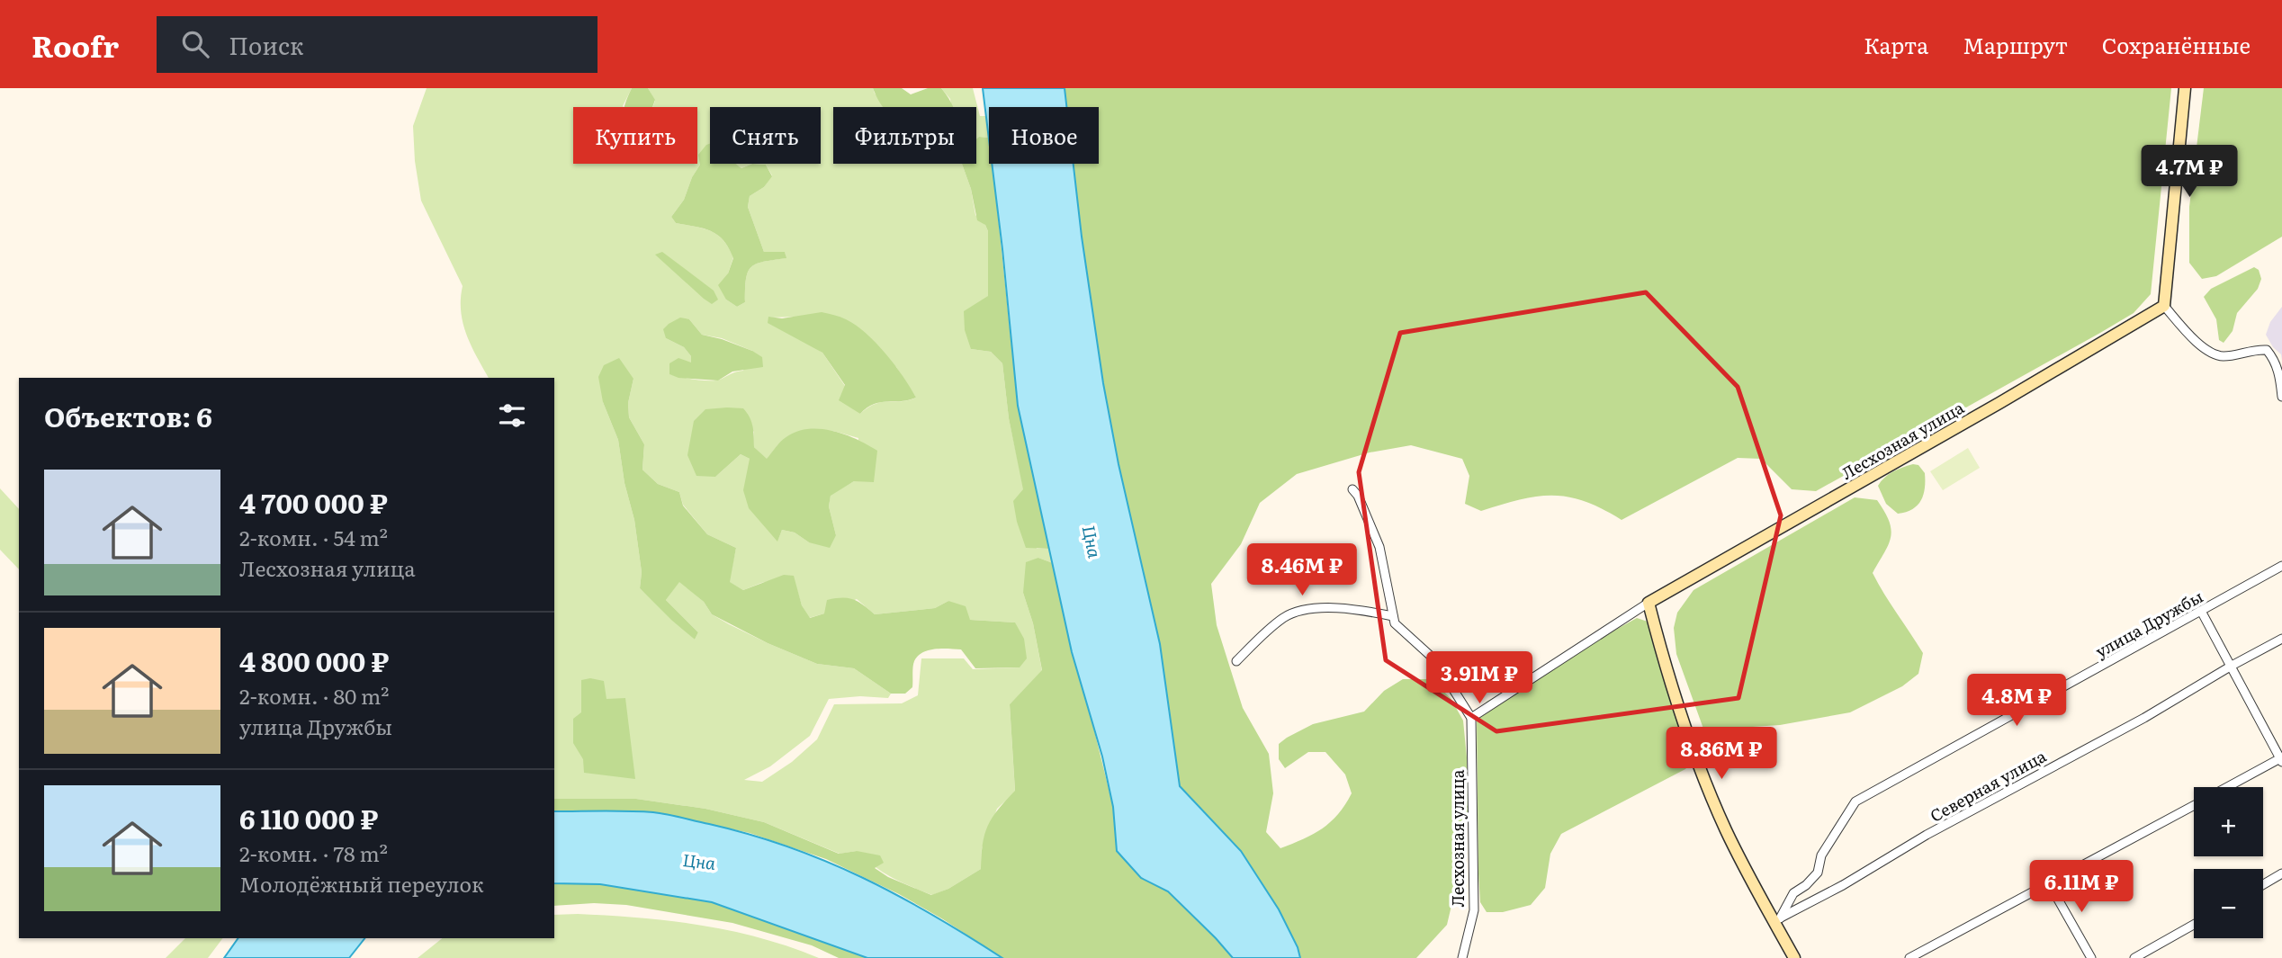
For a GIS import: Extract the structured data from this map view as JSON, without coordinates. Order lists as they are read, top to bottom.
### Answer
{
  "streets": {
    "street": ["Лесхозная улица", "улица Дружбы", "Северная улица"]
  },
  "crossings": [
    ["улица Дружбы", "Северная улица"]
  ],
  "water": ["Цна"],
  "page": {
    "header": "Roofr",
    "search": "Поиск",
    "nav": ["Карта", "Маршрут", "Сохранённые"],
    "chip": [
      "Купить",
      "Снять",
      "Фильтры",
      "Новое"
    ],
    "price": [
      "4.7M ₽",
      "8.46M ₽",
      "3.91M ₽",
      "4.8M ₽",
      "8.86M ₽",
      "6.11M ₽"
    ],
    "heading": "Объектов: 6",
    "list": [
      {
        "name": "4 700 000 ₽",
        "note": "2-комн. · 54 m² · Лесхозная улица"
      },
      {
        "name": "4 800 000 ₽",
        "note": "2-комн. · 80 m² · улица Дружбы"
      },
      {
        "name": "6 110 000 ₽",
        "note": "2-комн. · 78 m² · Молодёжный переулок"
      }
    ],
    "map_buttons": ["+", "−"]
  }
}
